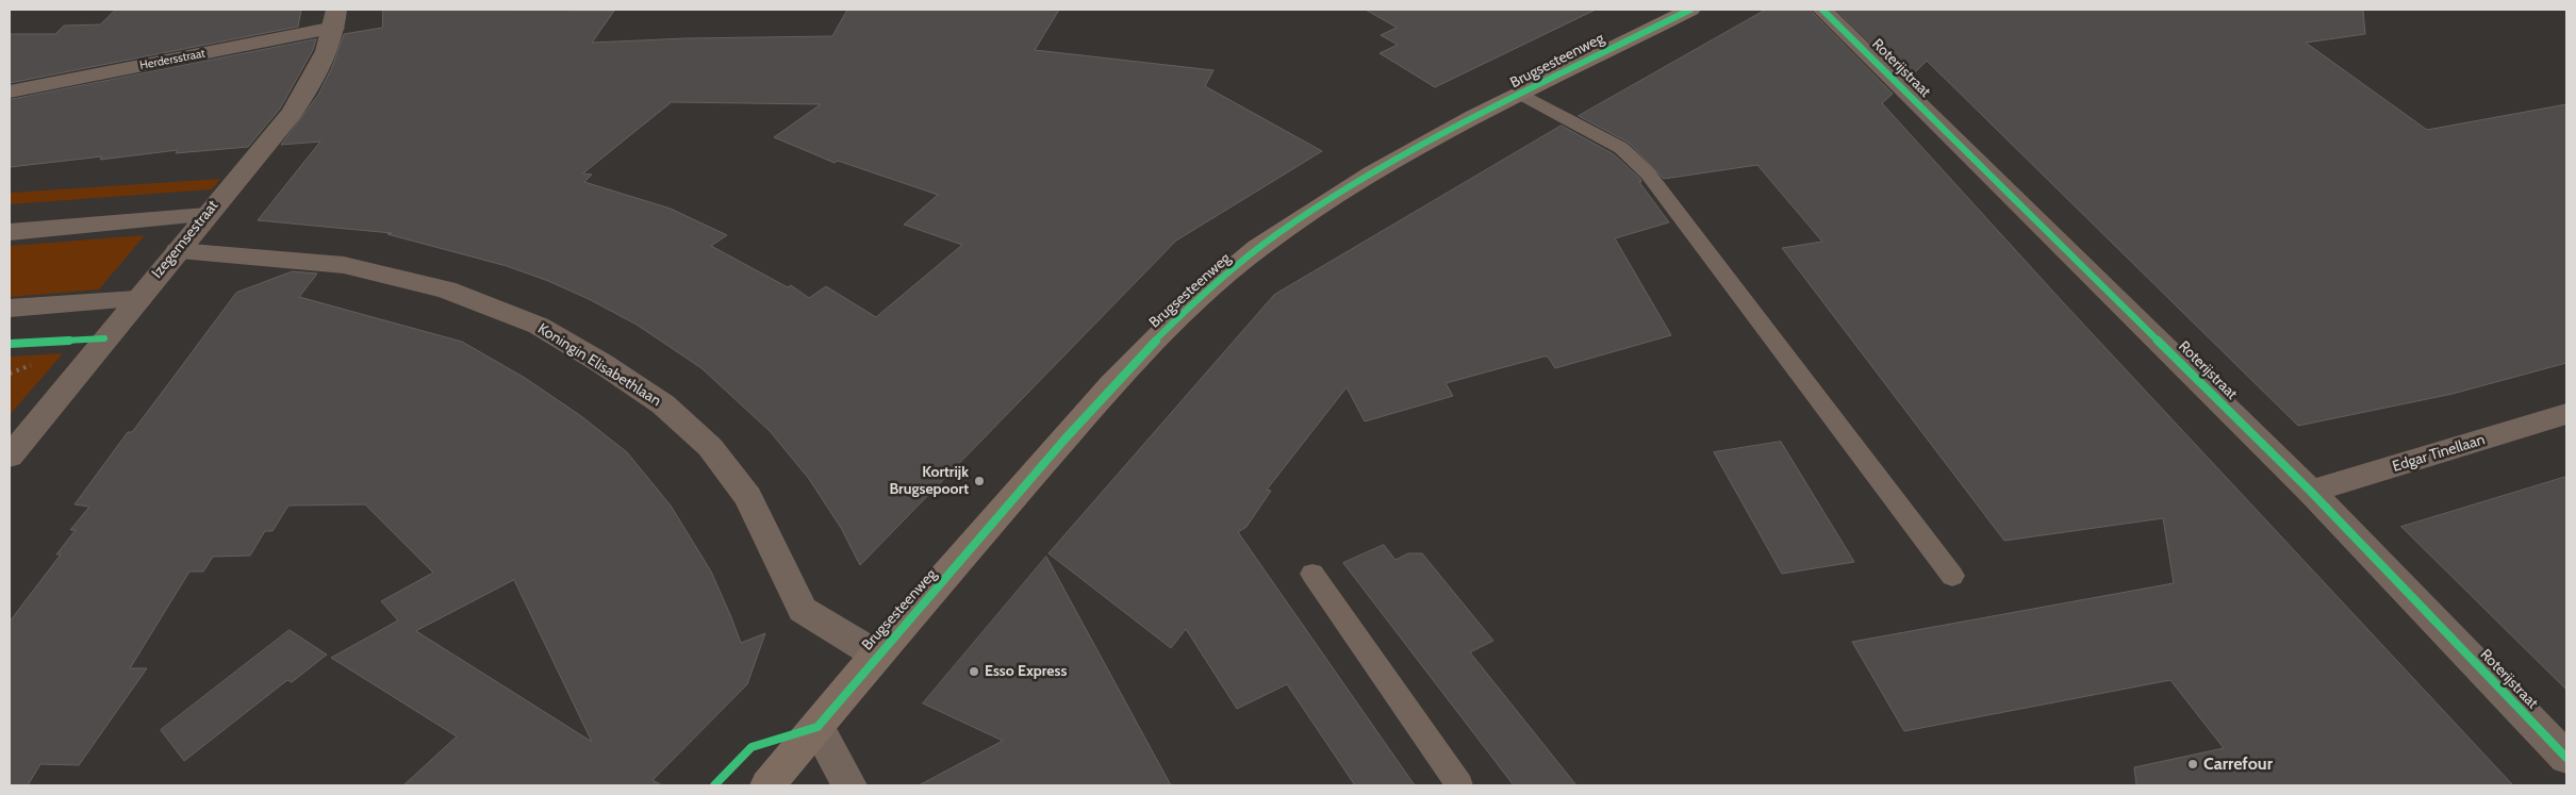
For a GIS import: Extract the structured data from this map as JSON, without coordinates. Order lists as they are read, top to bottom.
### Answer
{
  "streets": {
    "main road": ["Brugsesteenweg"],
    "street": [
      "Herdersstraat",
      "Roterijstraat",
      "Izegemsestraat",
      "Koningin Elisabethlaan",
      "Edgar Tinellaan"
    ]
  },
  "crossings": [
    ["Herdersstraat", "Izegemsestraat"],
    ["Brugsesteenweg", "Koningin Elisabethlaan"],
    ["Roterijstraat", "Edgar Tinellaan"],
    ["Izegemsestraat", "Koningin Elisabethlaan"]
  ],
  "places": ["Kortrijk Brugsepoort", "Esso Express", "Carrefour"]
}
